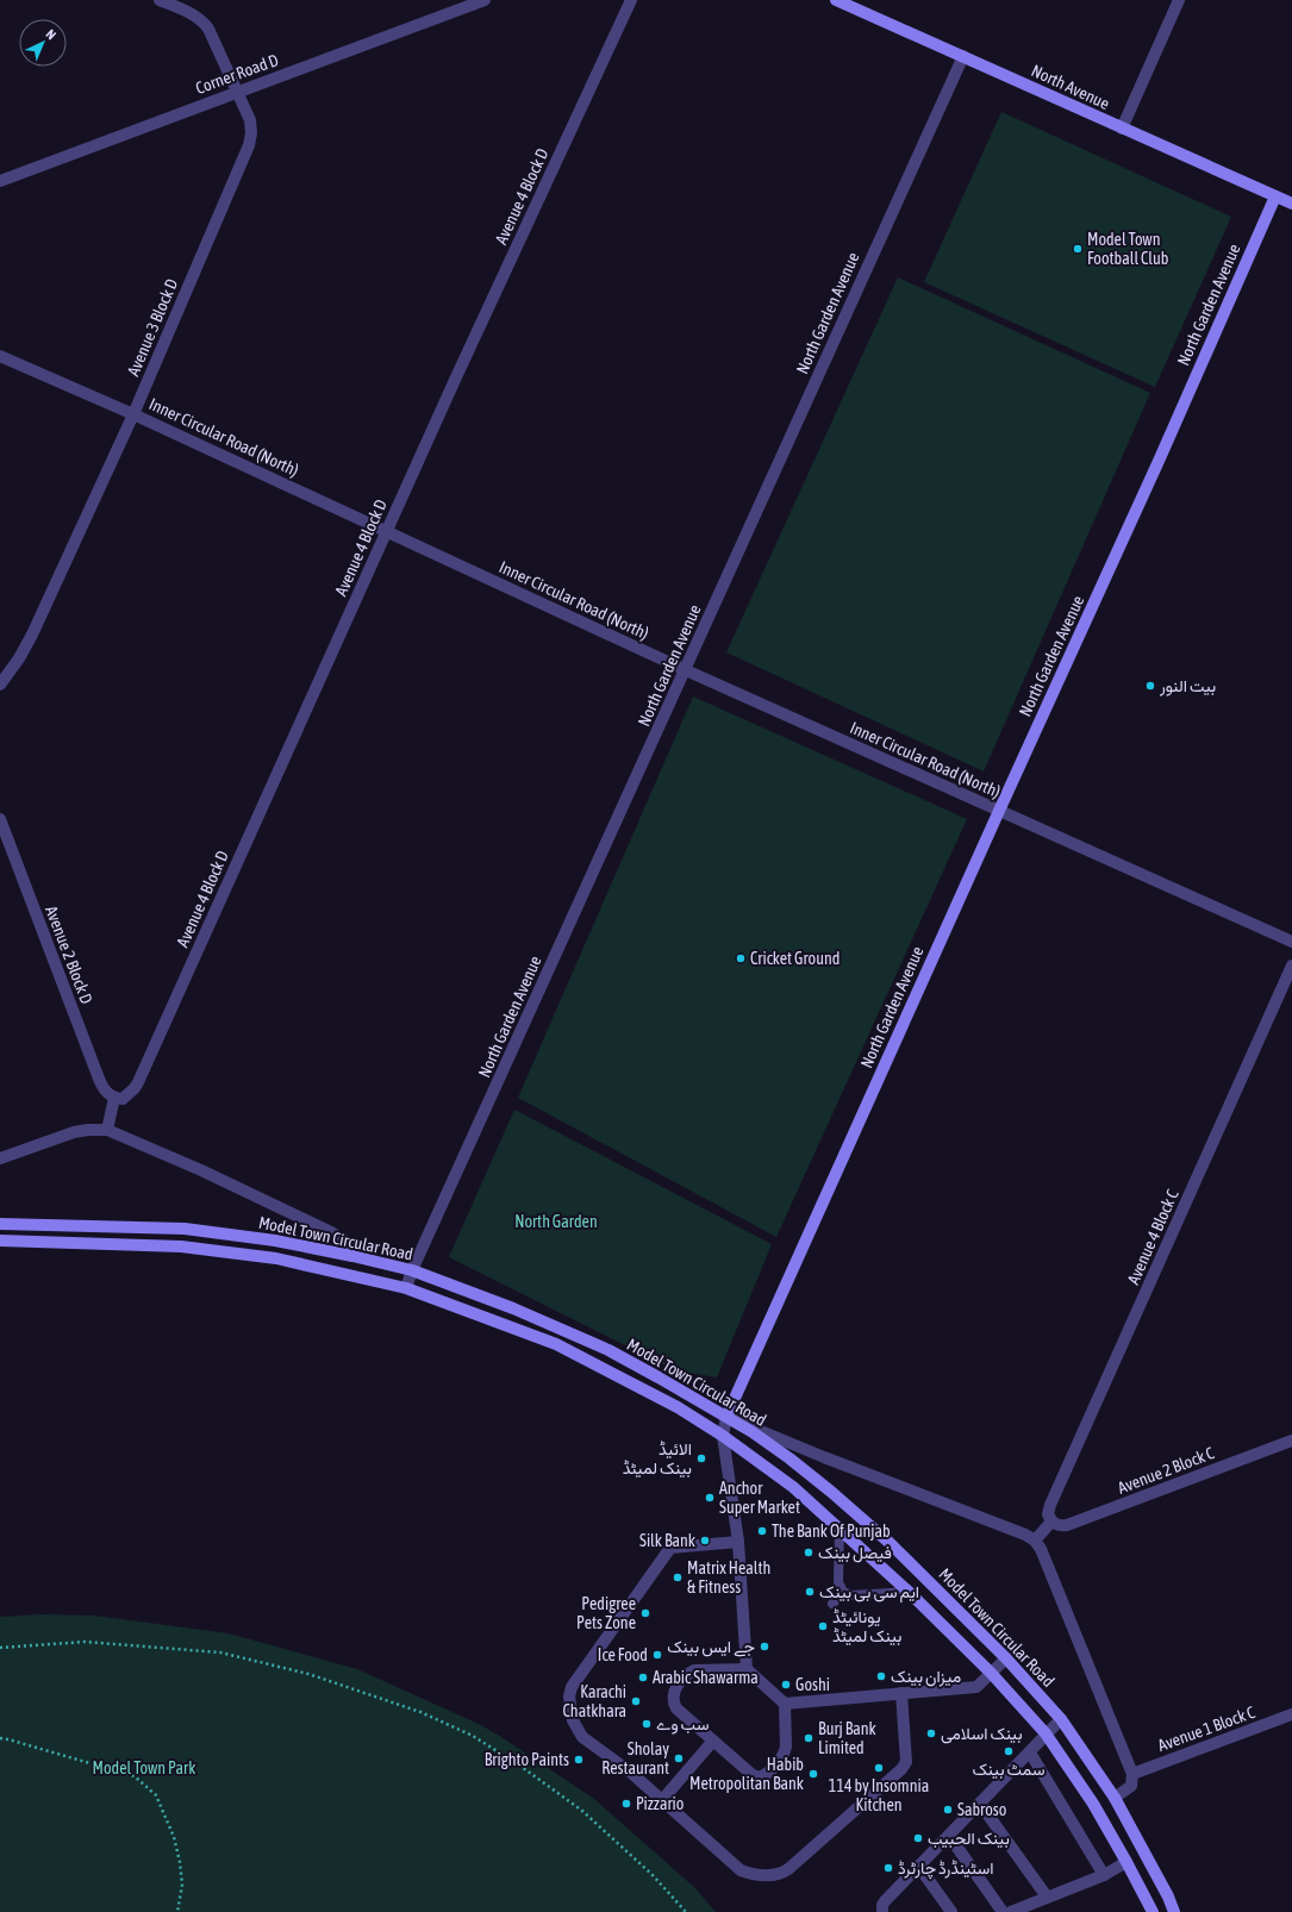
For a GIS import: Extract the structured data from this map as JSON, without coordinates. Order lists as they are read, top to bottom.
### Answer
{
  "streets": {
    "main road": ["North Avenue", "North Garden Avenue", "Model Town Circular Road"],
    "street": [
      "Corner Road D",
      "Avenue 4 Block D",
      "Avenue 3 Block D",
      "Inner Circular Road (North)",
      "Avenue 2 Block D",
      "Avenue 4 Block C",
      "Avenue 2 Block C",
      "Avenue 1 Block C"
    ]
  },
  "crossings": [
    ["Corner Road D", "Avenue 3 Block D"],
    ["North Avenue", "North Garden Avenue"],
    ["Avenue 4 Block D", "Inner Circular Road (North)"],
    ["Avenue 4 Block D", "Avenue 2 Block D"],
    ["North Garden Avenue", "Inner Circular Road (North)"],
    ["North Garden Avenue", "Model Town Circular Road"],
    ["Avenue 3 Block D", "Inner Circular Road (North)"],
    ["Avenue 4 Block C", "Avenue 2 Block C"]
  ],
  "parks": ["North Garden", "Model Town Park"],
  "places": [
    "Model Town Football Club",
    "بیت النور",
    "Cricket Ground",
    "الائیڈ بینک لمیٹڈ",
    "Anchor Super Market",
    "The Bank Of Punjab",
    "Silk Bank",
    "فیصل بینک",
    "Matrix Health & Fitness",
    "ایم سی بی بینک",
    "Pedigree Pets Zone",
    "یونائیٹڈ بینک لمیٹڈ",
    "جے ایس بینک",
    "Ice Food",
    "میزان بینک",
    "Arabic Shawarma",
    "Goshi",
    "Karachi Chatkhara",
    "سب وے",
    "بینک اسلامی",
    "Burj Bank Limited",
    "سمٹ بینک",
    "Sholay Restaurant",
    "Brighto Paints",
    "114 by Insomnia Kitchen",
    "Habib Metropolitan Bank",
    "Pizzario",
    "Sabroso",
    "بينک الحبيب",
    "اسٹینڈرڈ چارٹرڈ"
  ],
  "north": "top right"
}
